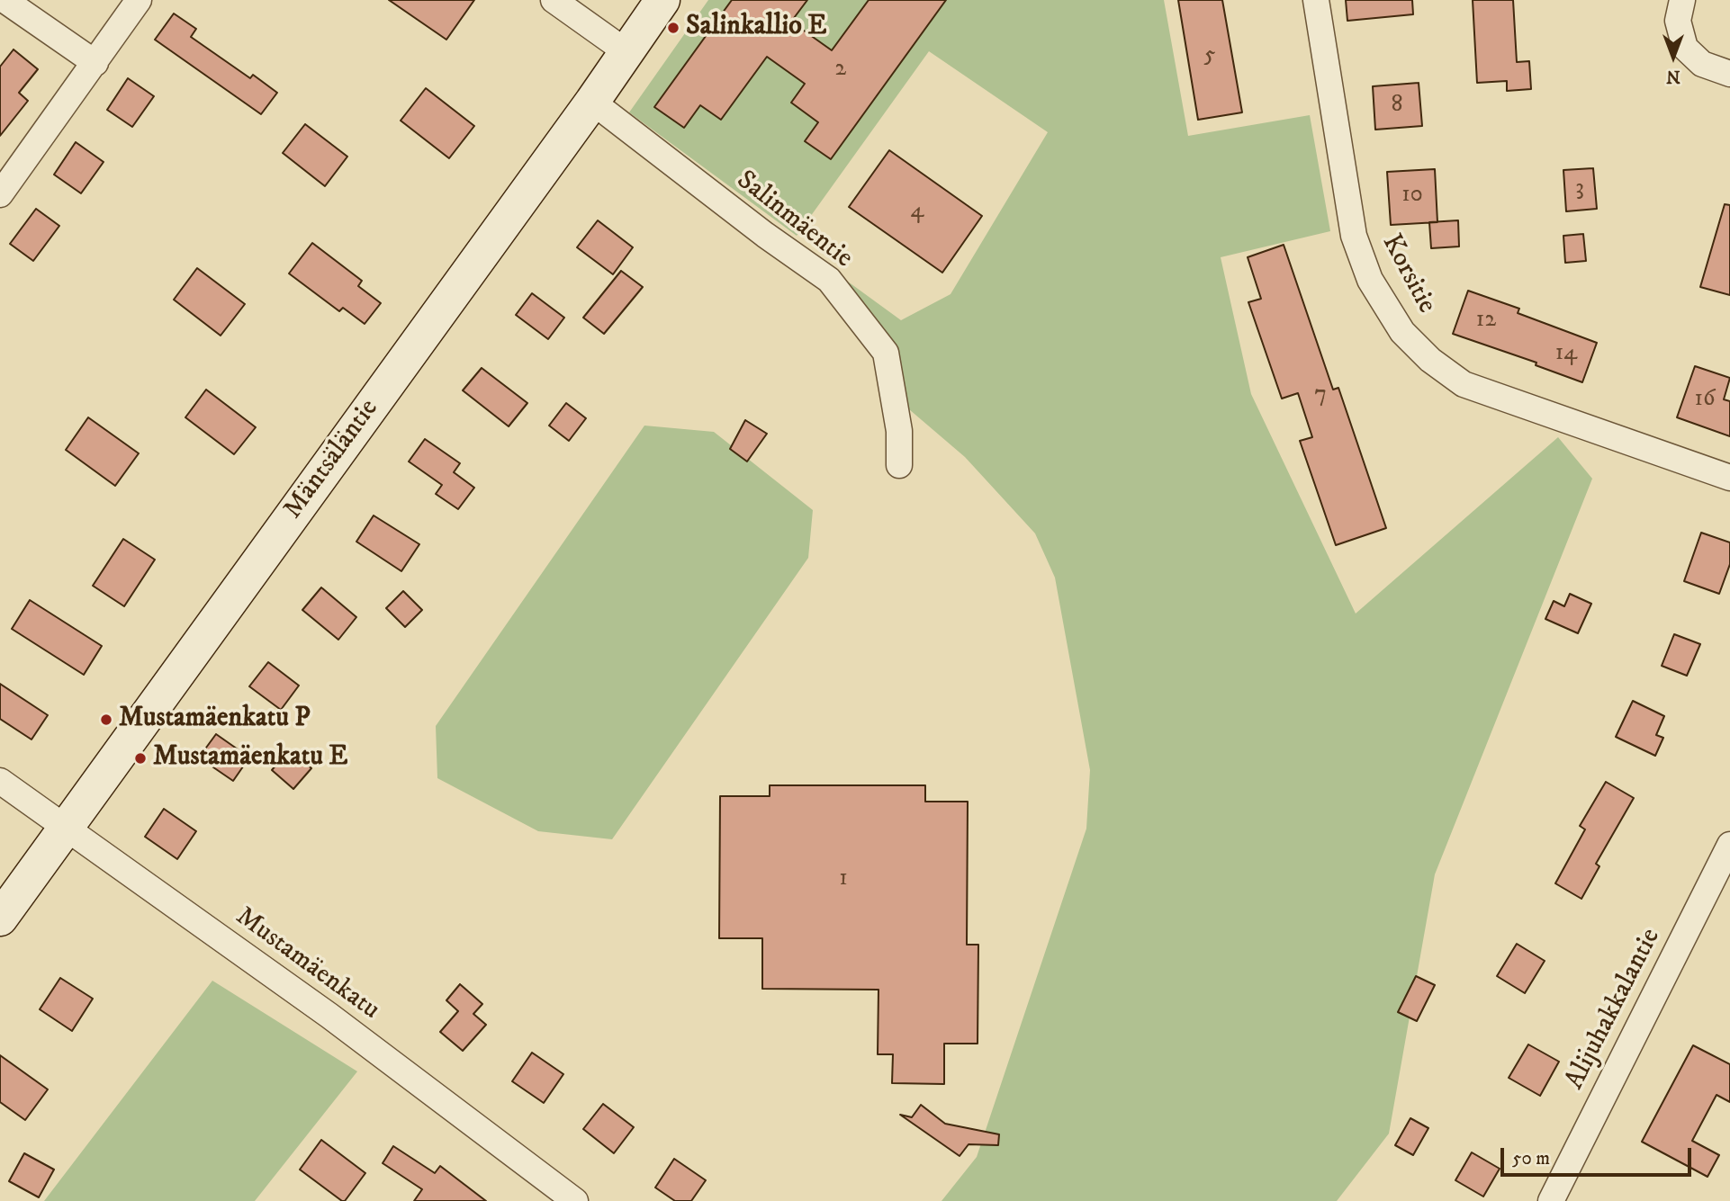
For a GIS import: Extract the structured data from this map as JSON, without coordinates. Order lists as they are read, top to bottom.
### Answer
{
  "streets": {
    "street": [
      "Salinmäentie",
      "Korsitie",
      "Mäntsäläntie",
      "Mustamäenkatu",
      "Alijuhakkalantie"
    ]
  },
  "crossings": [
    ["Salinmäentie", "Mäntsäläntie"],
    ["Mäntsäläntie", "Mustamäenkatu"]
  ],
  "places": ["Salinkallio E", "Mustamäenkatu P", "Mustamäenkatu E"],
  "house_numbers": [
    "5",
    "2",
    "8",
    "3",
    "10",
    "4",
    "12",
    "14",
    "7",
    "16",
    "1"
  ],
  "scale_bar": "50 m",
  "north": "bottom"
}
